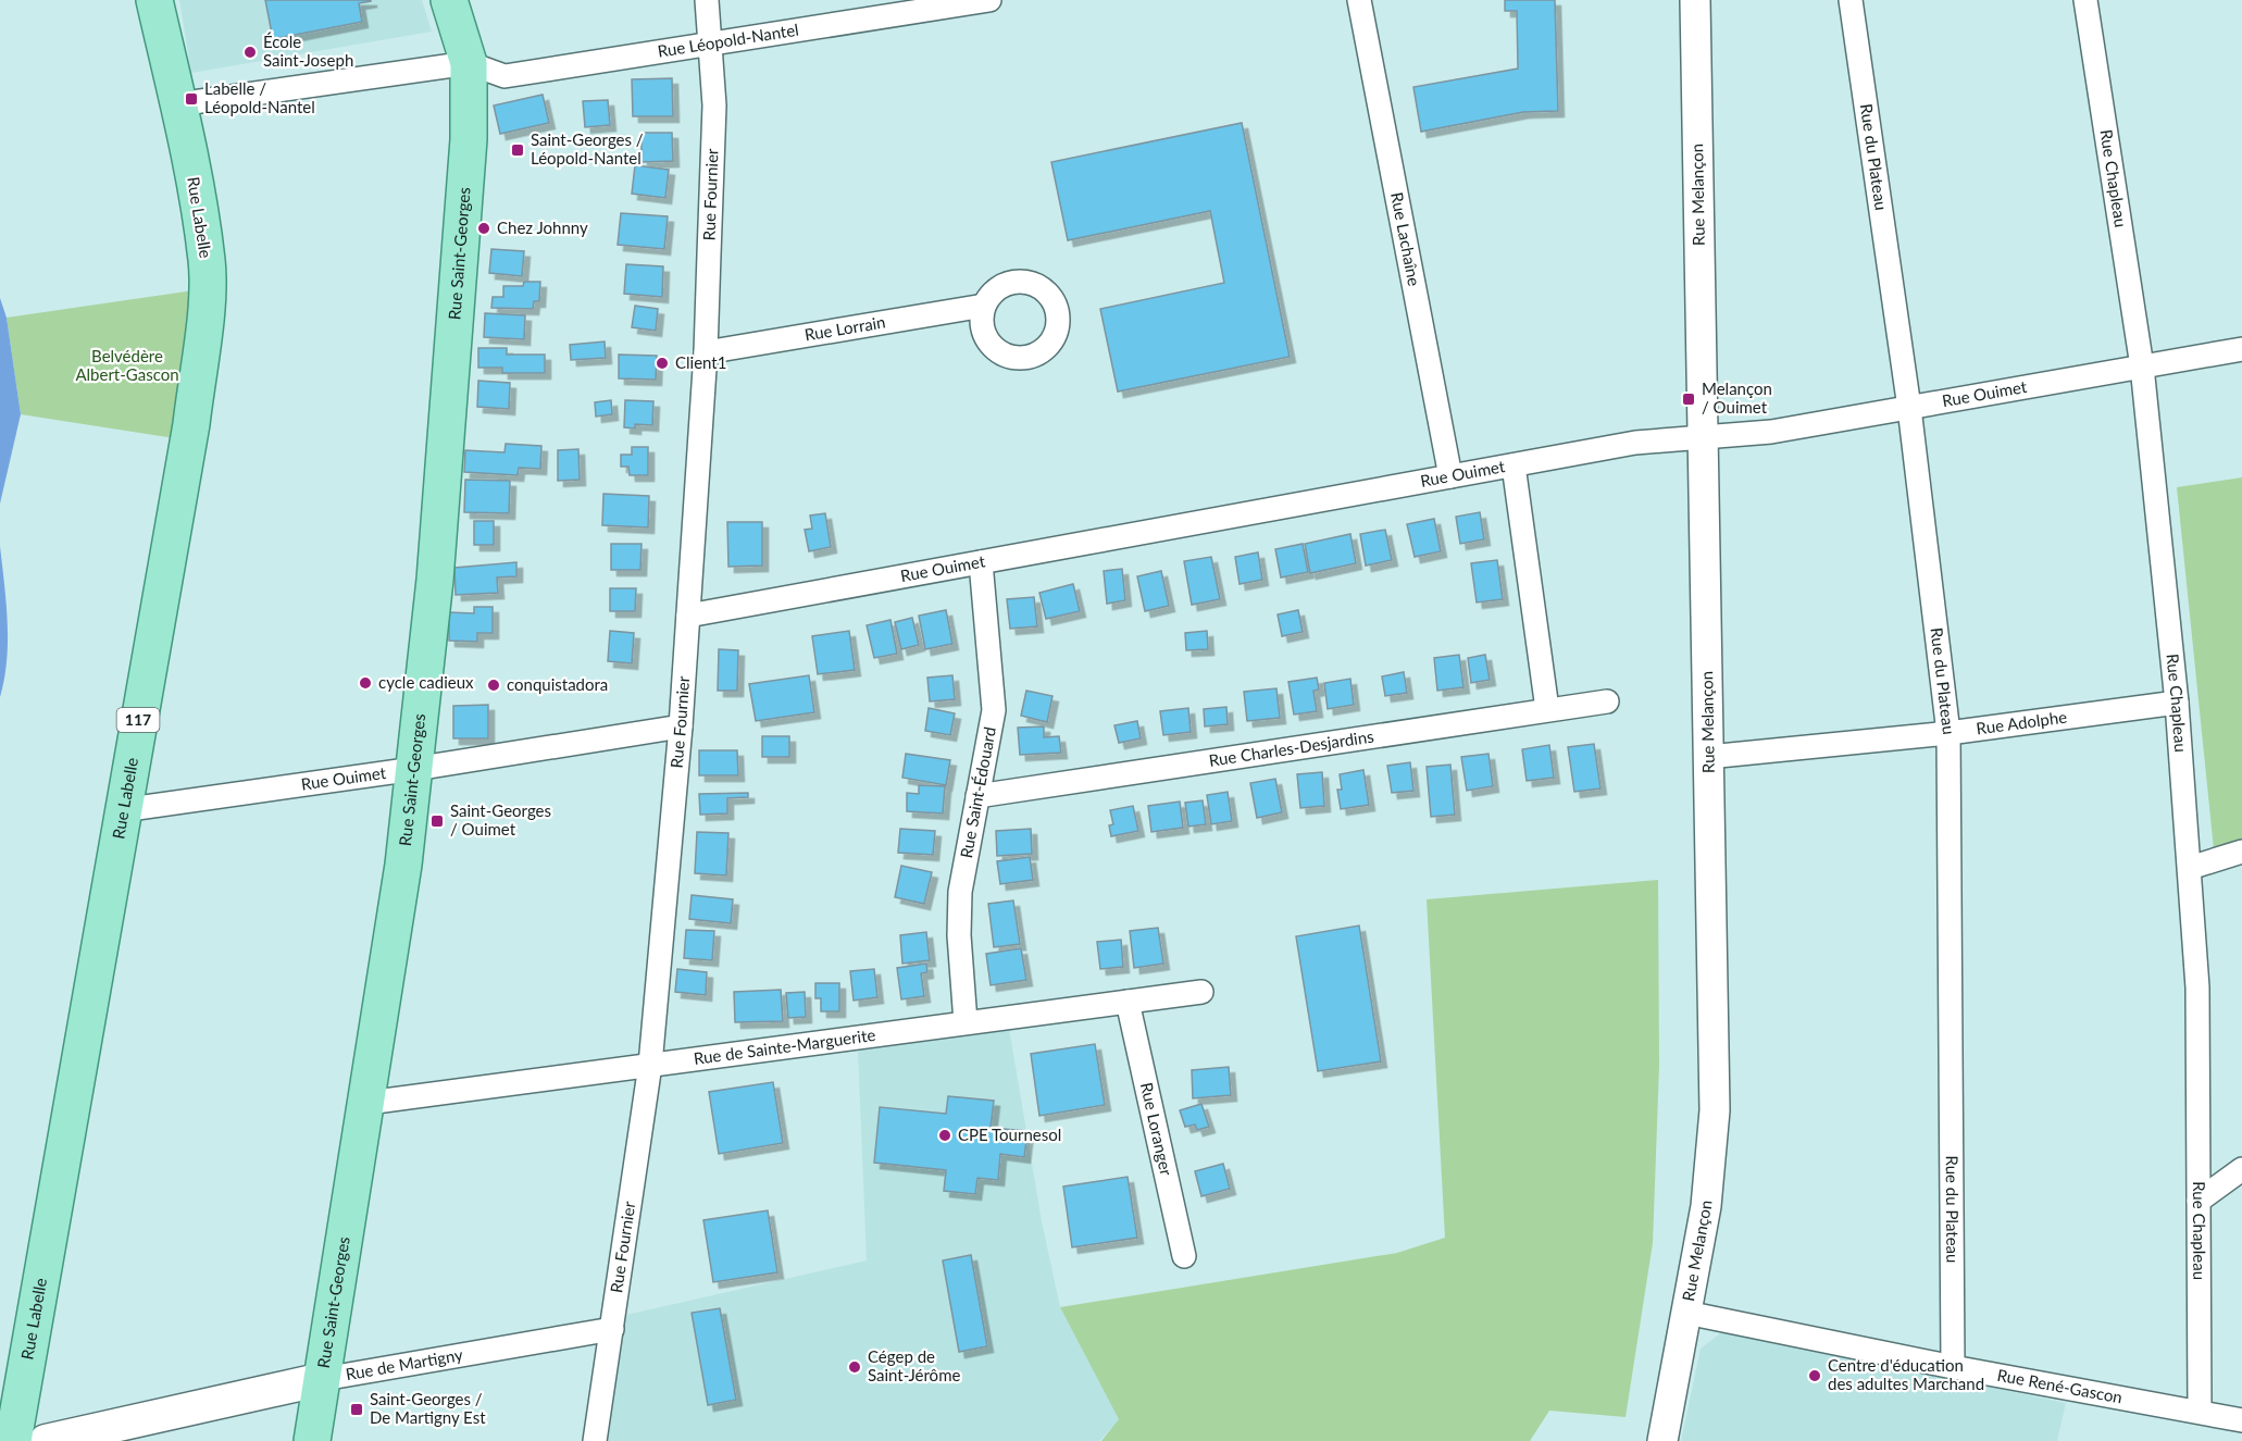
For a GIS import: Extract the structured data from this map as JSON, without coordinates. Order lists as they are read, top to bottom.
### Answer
{
  "streets": {
    "main road": [
      "Rue Labelle",
      "Rue Saint-Georges",
      "117",
      "Rue de Martigny"
    ],
    "street": [
      "Rue Léopold-Nantel",
      "Rue du Plateau",
      "Rue Chapleau",
      "Rue Fournier",
      "Rue Melançon",
      "Rue Lachaîne",
      "Rue Lorrain",
      "Rue Ouimet",
      "Rue Adolphe",
      "Rue Charles-Desjardins",
      "Rue Saint-Édouard",
      "Rue de Sainte-Marguerite",
      "Rue Loranger",
      "Rue René-Gascon"
    ]
  },
  "crossings": [
    ["Rue Léopold-Nantel", "Rue Fournier"],
    ["Rue Léopold-Nantel", "Rue Saint-Georges"],
    ["Rue du Plateau", "Rue Ouimet"],
    ["Rue du Plateau", "Rue Adolphe"],
    ["Rue du Plateau", "Rue René-Gascon"],
    ["Rue Chapleau", "Rue Ouimet"],
    ["Rue Chapleau", "Rue Adolphe"],
    ["Rue Chapleau", "Rue René-Gascon"],
    ["Rue Fournier", "Rue Lorrain"],
    ["Rue Fournier", "Rue Ouimet"],
    ["Rue Fournier", "Rue de Sainte-Marguerite"],
    ["Rue Fournier", "Rue de Martigny"],
    ["Rue Melançon", "Rue Ouimet"],
    ["Rue Melançon", "Rue Adolphe"],
    ["Rue Melançon", "Rue René-Gascon"],
    ["Rue Labelle", "Rue Ouimet"],
    ["Rue Lachaîne", "Rue Ouimet"],
    ["Rue Saint-Georges", "Rue Ouimet"],
    ["Rue Saint-Georges", "Rue de Sainte-Marguerite"],
    ["Rue Saint-Georges", "Rue de Martigny"],
    ["Rue Ouimet", "Rue Saint-Édouard"],
    ["Rue Charles-Desjardins", "Rue Saint-Édouard"],
    ["Rue Saint-Édouard", "Rue de Sainte-Marguerite"],
    ["Rue de Sainte-Marguerite", "Rue Loranger"]
  ],
  "parks": ["Belvédère Albert-Gascon"],
  "places": {
    "other": [
      "École Saint-Joseph",
      "Chez Johnny",
      "Client1",
      "cycle cadieux",
      "conquistadora",
      "CPE Tournesol",
      "Cégep de Saint-Jérôme",
      "Centre d'éducation des adultes Marchand"
    ],
    "transit": [
      "Labelle / Léopold-Nantel",
      "Saint-Georges / Léopold-Nantel",
      "Melançon / Ouimet",
      "Saint-Georges / Ouimet",
      "Saint-Georges / De Martigny Est"
    ]
  }
}
